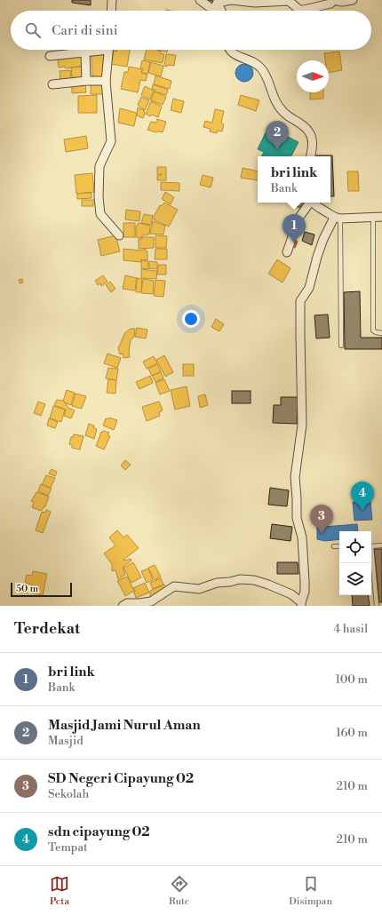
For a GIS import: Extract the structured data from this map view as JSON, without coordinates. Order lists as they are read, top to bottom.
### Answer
{
  "scale_bar": "50 m",
  "north": "right",
  "page": {
    "search": "Cari di sini",
    "pins": [
      "2",
      "1",
      "4",
      "3"
    ],
    "popup": ["bri link", "Bank"],
    "scale": "50 m",
    "heading": ["Terdekat", "4 hasil"],
    "list": [
      {
        "mark": "1",
        "name": "bri link",
        "note": "Bank",
        "value": "100 m"
      },
      {
        "mark": "2",
        "name": "Masjid Jami Nurul Aman",
        "note": "Masjid",
        "value": "160 m"
      },
      {
        "mark": "3",
        "name": "SD Negeri Cipayung 02",
        "note": "Sekolah",
        "value": "210 m"
      },
      {
        "mark": "4",
        "name": "sdn cipayung 02",
        "note": "Tempat",
        "value": "210 m"
      }
    ],
    "nav": ["Peta", "Rute", "Disimpan"]
  }
}
